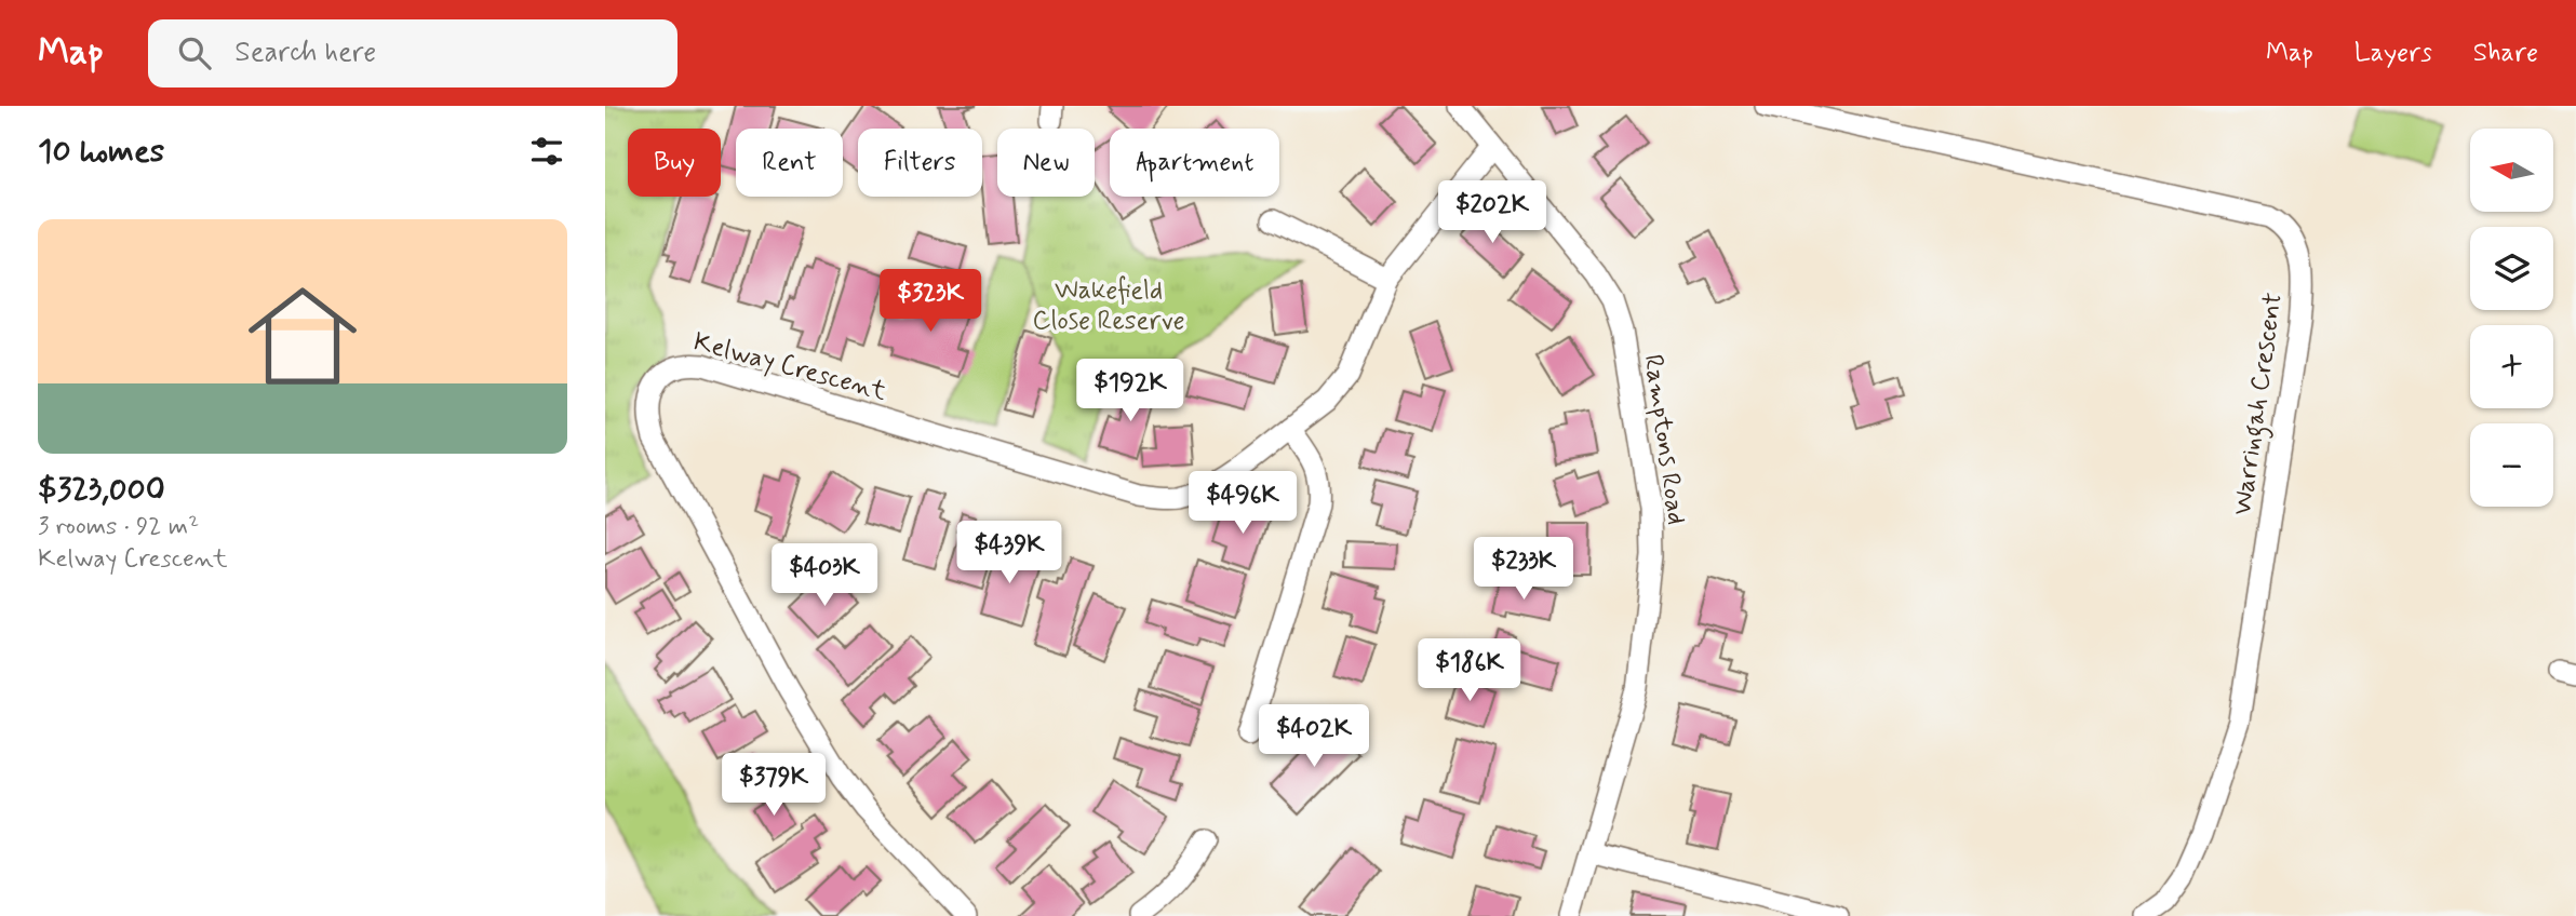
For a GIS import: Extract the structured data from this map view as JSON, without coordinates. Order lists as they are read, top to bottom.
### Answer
{
  "streets": {
    "street": ["Kelway Crescent", "Warringah Crescent", "Ramptons Road"]
  },
  "crossings": [
    ["Kelway Crescent", "Ramptons Road"]
  ],
  "parks": ["Wakefield Close Reserve"],
  "north": "left",
  "page": {
    "header": "Map",
    "search": "Search here",
    "nav": ["Map", "Layers", "Share"],
    "heading": "10 homes",
    "map_buttons": ["+", "−"],
    "chip": [
      "Buy",
      "Rent",
      "Filters",
      "New",
      "Apartment"
    ],
    "price": [
      "$202K",
      "$323K",
      "$192K",
      "$496K",
      "$439K",
      "$233K",
      "$403K",
      "$186K",
      "$402K",
      "$379K"
    ],
    "list": [
      {
        "name": "$323,000",
        "note": "3 rooms · 92 m² · Kelway Crescent"
      }
    ]
  }
}
